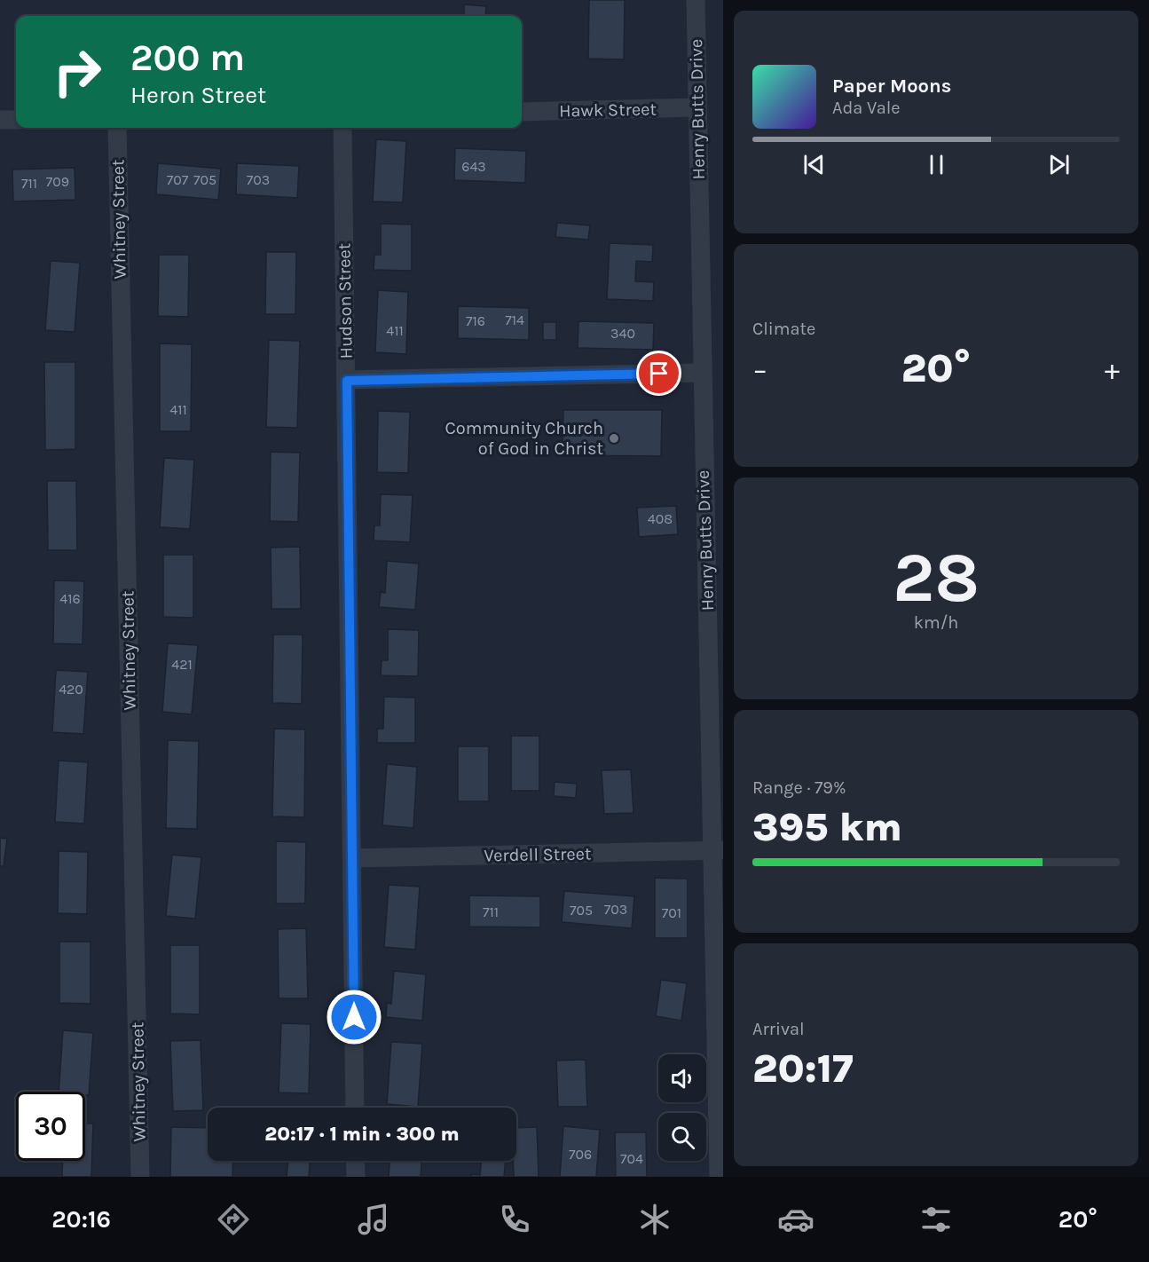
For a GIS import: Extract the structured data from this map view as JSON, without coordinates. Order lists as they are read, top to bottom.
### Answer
{
  "streets": {
    "street": [
      "Henry Butts Drive",
      "Hawk Street",
      "Whitney Street",
      "Hudson Street",
      "Verdell Street"
    ]
  },
  "crossings": [
    ["Henry Butts Drive", "Hawk Street"],
    ["Henry Butts Drive", "Verdell Street"],
    ["Hudson Street", "Verdell Street"]
  ],
  "places": ["Community Church of God in Christ"],
  "house_numbers": [
    "643",
    "707",
    "705",
    "703",
    "709",
    "711",
    "714",
    "716",
    "411",
    "340",
    "411",
    "408",
    "416",
    "421",
    "420",
    "703",
    "705",
    "711",
    "701",
    "706",
    "704"
  ],
  "page": {
    "turn": ["200 m", "Heron Street"],
    "song": ["Paper Moons", "Ada Vale"],
    "tile": [
      "Climate",
      ["28", "km/h"],
      ["Range · 79%", "395 km"],
      ["Arrival", "20:17"]
    ],
    "heat": ["−", "20°", "+"],
    "limit": "30",
    "trip": "20:17 · 1 min · 300 m",
    "tabs": ["20:16", "20°"]
  }
}
